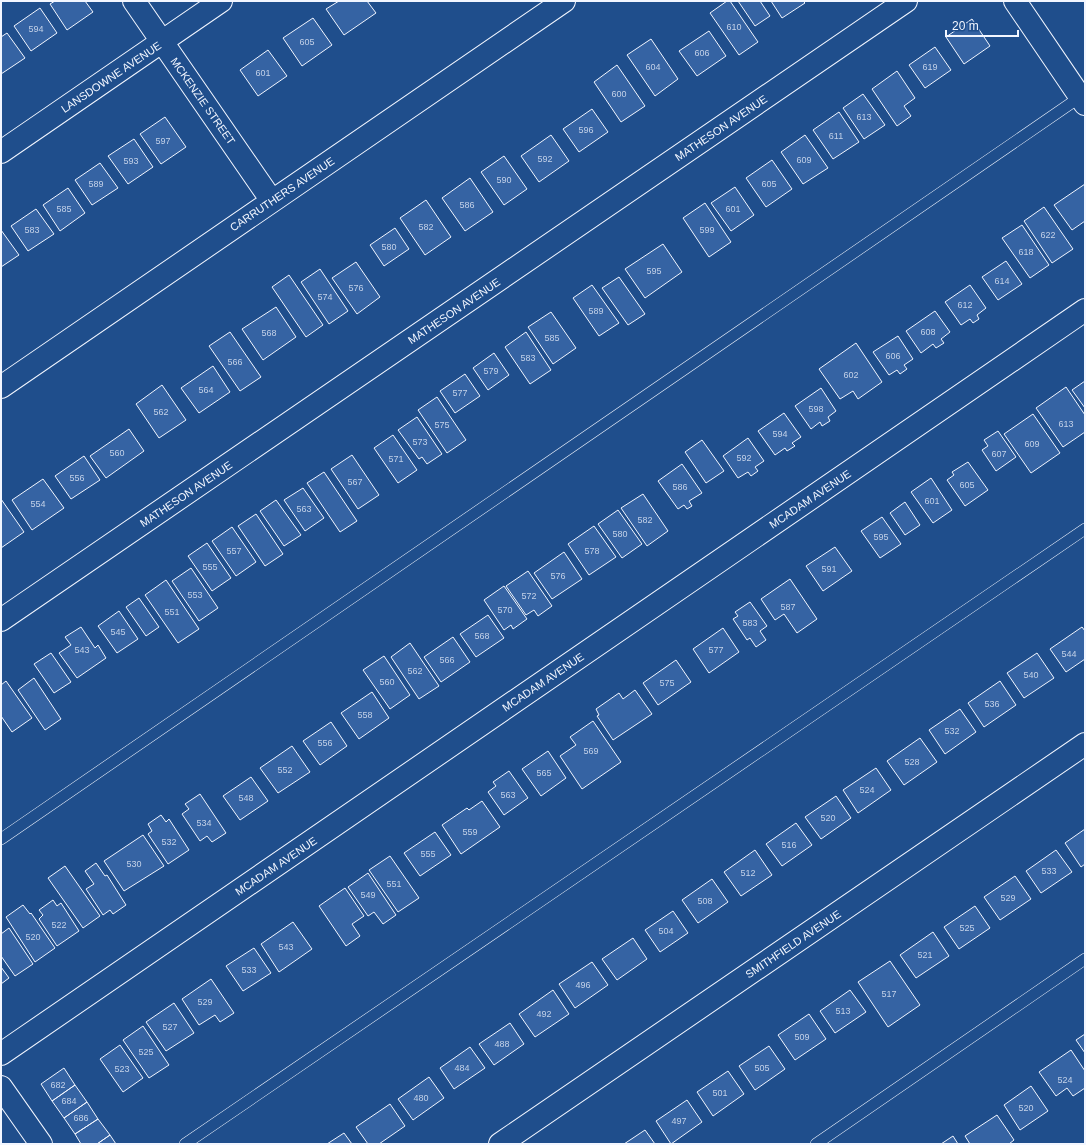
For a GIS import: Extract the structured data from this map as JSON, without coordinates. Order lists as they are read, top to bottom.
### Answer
{
  "streets": {
    "street": [
      "LANSDOWNE AVENUE",
      "MCKENZIE STREET",
      "MATHESON AVENUE",
      "CARRUTHERS AVENUE",
      "MCADAM AVENUE",
      "SMITHFIELD AVENUE"
    ]
  },
  "crossings": [
    ["LANSDOWNE AVENUE", "MCKENZIE STREET"],
    ["MCKENZIE STREET", "CARRUTHERS AVENUE"]
  ],
  "house_numbers": [
    "610",
    "594",
    "605",
    "606",
    "604",
    "619",
    "601",
    "600",
    "613",
    "596",
    "611",
    "597",
    "592",
    "609",
    "593",
    "590",
    "589",
    "605",
    "586",
    "585",
    "601",
    "582",
    "583",
    "599",
    "622",
    "580",
    "618",
    "595",
    "614",
    "576",
    "574",
    "612",
    "589",
    "608",
    "568",
    "585",
    "606",
    "583",
    "566",
    "579",
    "602",
    "564",
    "577",
    "598",
    "562",
    "613",
    "575",
    "594",
    "573",
    "609",
    "560",
    "607",
    "592",
    "571",
    "556",
    "567",
    "605",
    "586",
    "601",
    "554",
    "563",
    "582",
    "580",
    "595",
    "557",
    "578",
    "555",
    "591",
    "576",
    "553",
    "572",
    "587",
    "570",
    "551",
    "583",
    "545",
    "568",
    "543",
    "577",
    "544",
    "566",
    "562",
    "540",
    "560",
    "575",
    "536",
    "558",
    "532",
    "556",
    "569",
    "528",
    "552",
    "565",
    "524",
    "563",
    "548",
    "520",
    "534",
    "559",
    "532",
    "516",
    "555",
    "530",
    "533",
    "512",
    "551",
    "549",
    "529",
    "508",
    "522",
    "525",
    "504",
    "520",
    "543",
    "521",
    "533",
    "496",
    "517",
    "529",
    "513",
    "492",
    "527",
    "509",
    "488",
    "525",
    "484",
    "505",
    "523",
    "524",
    "682",
    "501",
    "480",
    "684",
    "520",
    "686",
    "497"
  ],
  "scale_bar": "20 m"
}
